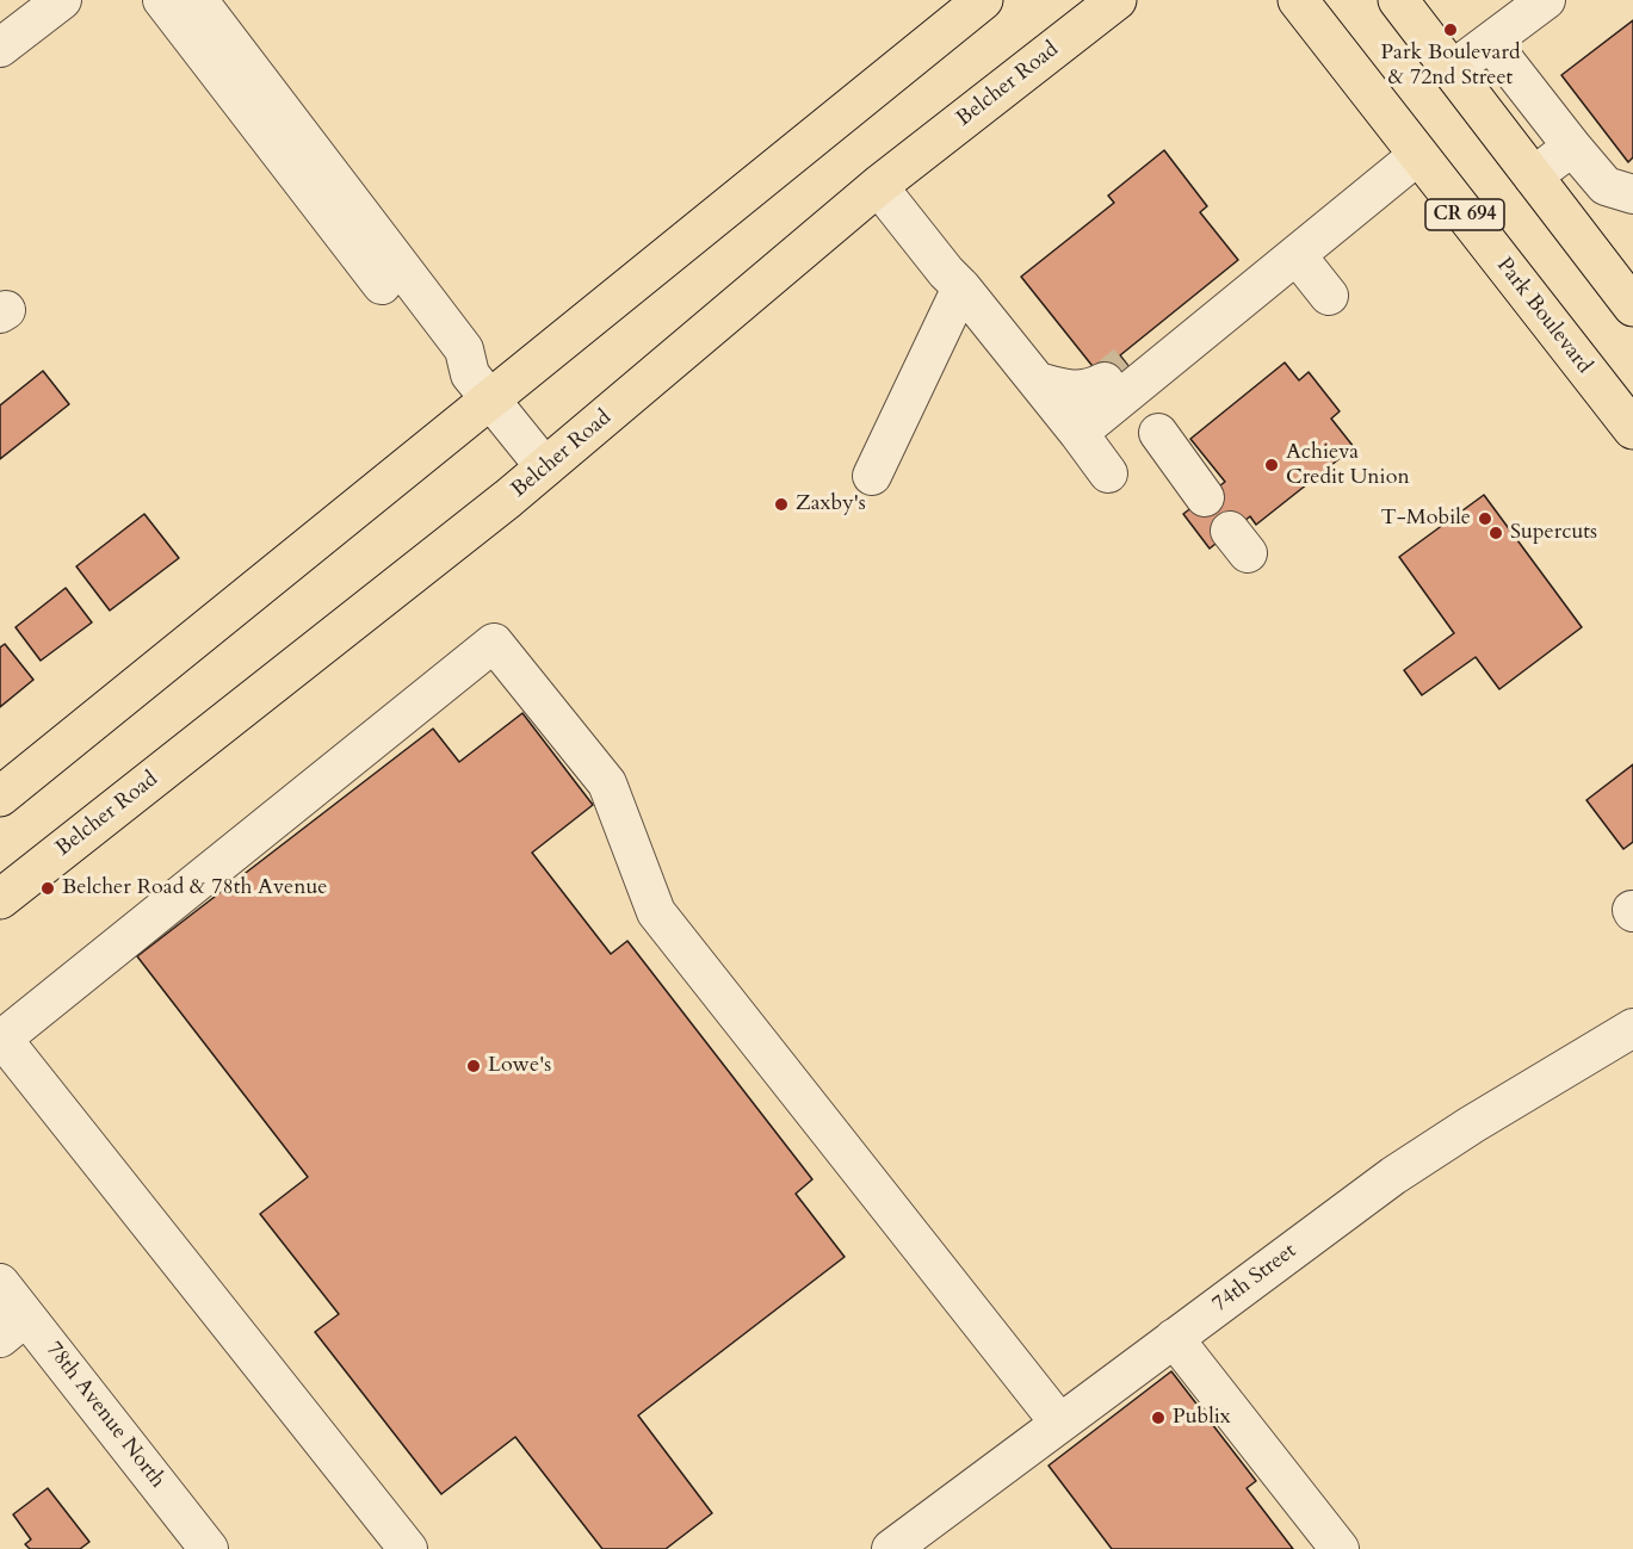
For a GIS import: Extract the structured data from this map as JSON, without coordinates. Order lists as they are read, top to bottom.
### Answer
{
  "streets": {
    "main road": ["Belcher Road", "CR 694", "Park Boulevard"],
    "street": ["74th Street", "78th Avenue North"]
  },
  "places": [
    "Park Boulevard & 72nd Street",
    "Achieva Credit Union",
    "Zaxby's",
    "T-Mobile",
    "Supercuts",
    "Belcher Road & 78th Avenue",
    "Lowe's",
    "Publix"
  ]
}
